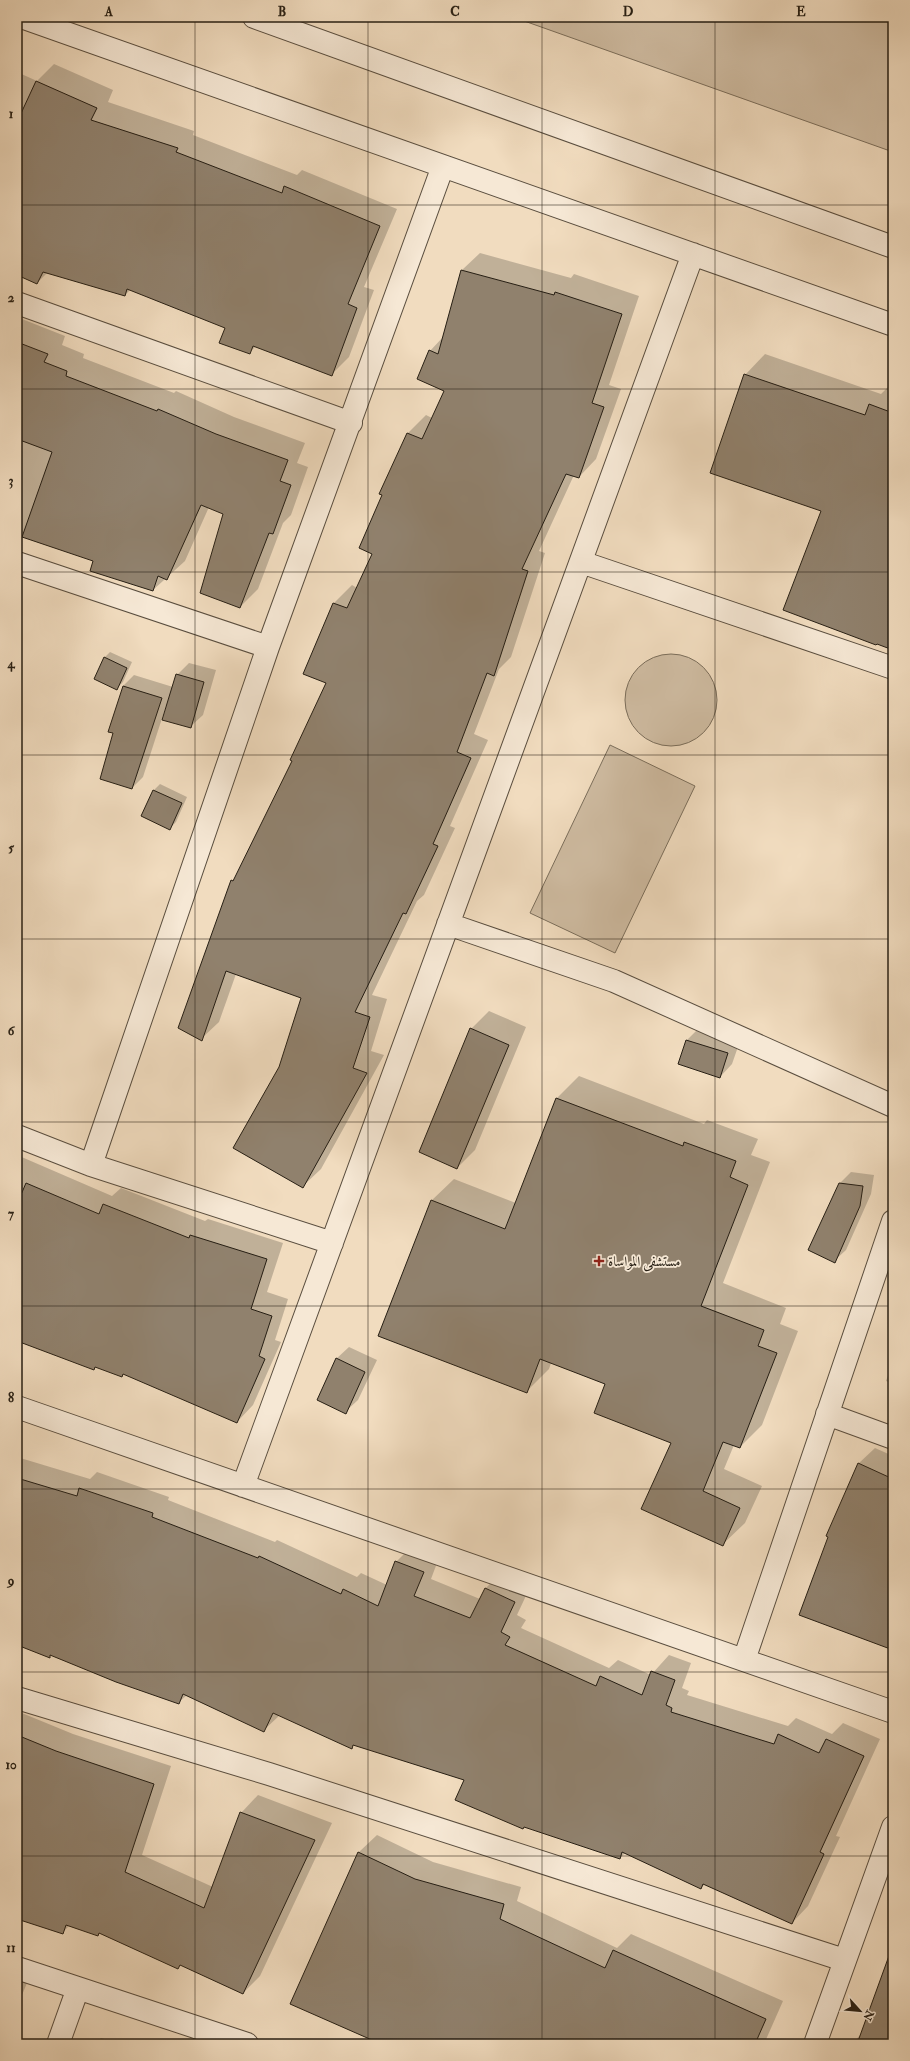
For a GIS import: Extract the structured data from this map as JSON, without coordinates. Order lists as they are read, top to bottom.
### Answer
{
  "places": {
    "health": ["مستشفى المواساة"]
  },
  "north": "bottom right",
  "grid": {
    "columns": [
      "A",
      "B",
      "C",
      "D",
      "E"
    ],
    "rows": [
      "1",
      "2",
      "3",
      "4",
      "5",
      "6",
      "7",
      "8",
      "9",
      "10",
      "11"
    ]
  }
}
